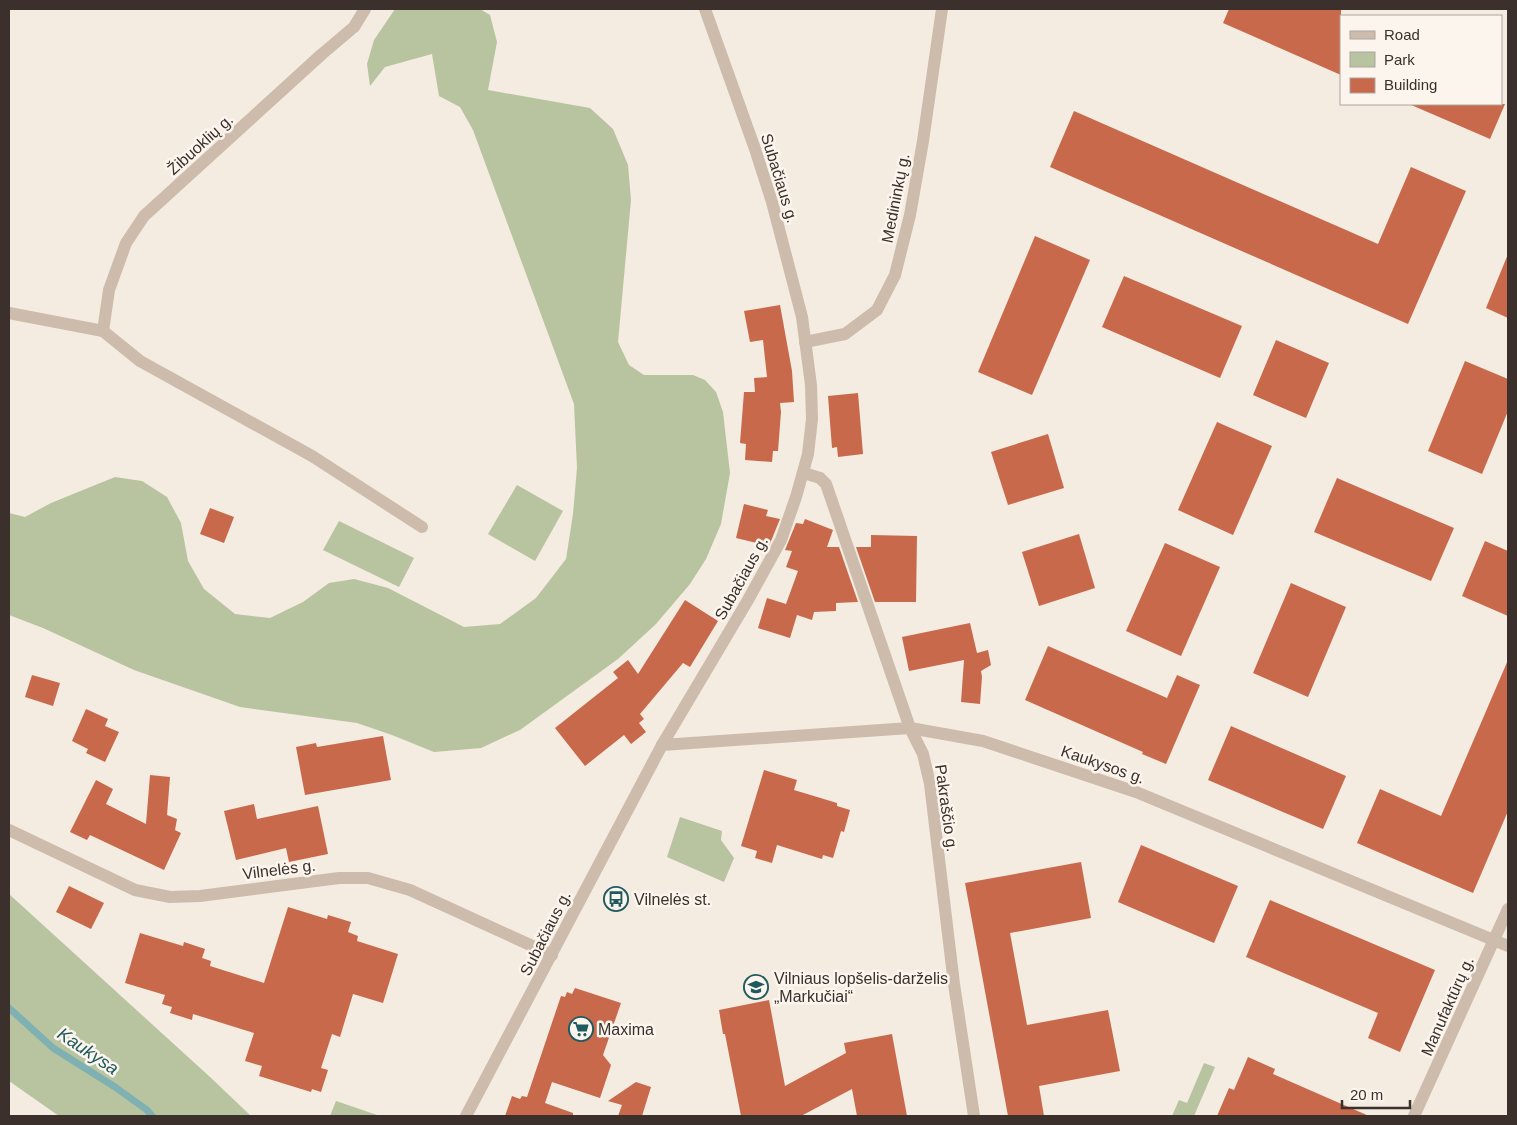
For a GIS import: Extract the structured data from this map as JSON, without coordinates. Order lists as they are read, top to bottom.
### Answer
{
  "streets": {
    "street": [
      "Žibuoklių g.",
      "Subačiaus g.",
      "Medininkų g.",
      "Kaukysos g.",
      "Pakraščio g.",
      "Vilnelės g.",
      "Manufaktūrų g."
    ]
  },
  "crossings": [
    ["Subačiaus g.", "Medininkų g."],
    ["Subačiaus g.", "Kaukysos g."],
    ["Subačiaus g.", "Pakraščio g."],
    ["Subačiaus g.", "Vilnelės g."],
    ["Kaukysos g.", "Pakraščio g."],
    ["Kaukysos g.", "Manufaktūrų g."]
  ],
  "water": ["Kaukysa"],
  "places": {
    "bus stop": ["Vilnelės st."],
    "school or university": ["Vilniaus lopšelis-darželis „Markučiai“"],
    "supermarket": ["Maxima"]
  },
  "legend": ["Road", "Park", "Building"],
  "scale_bar": "20 m"
}
